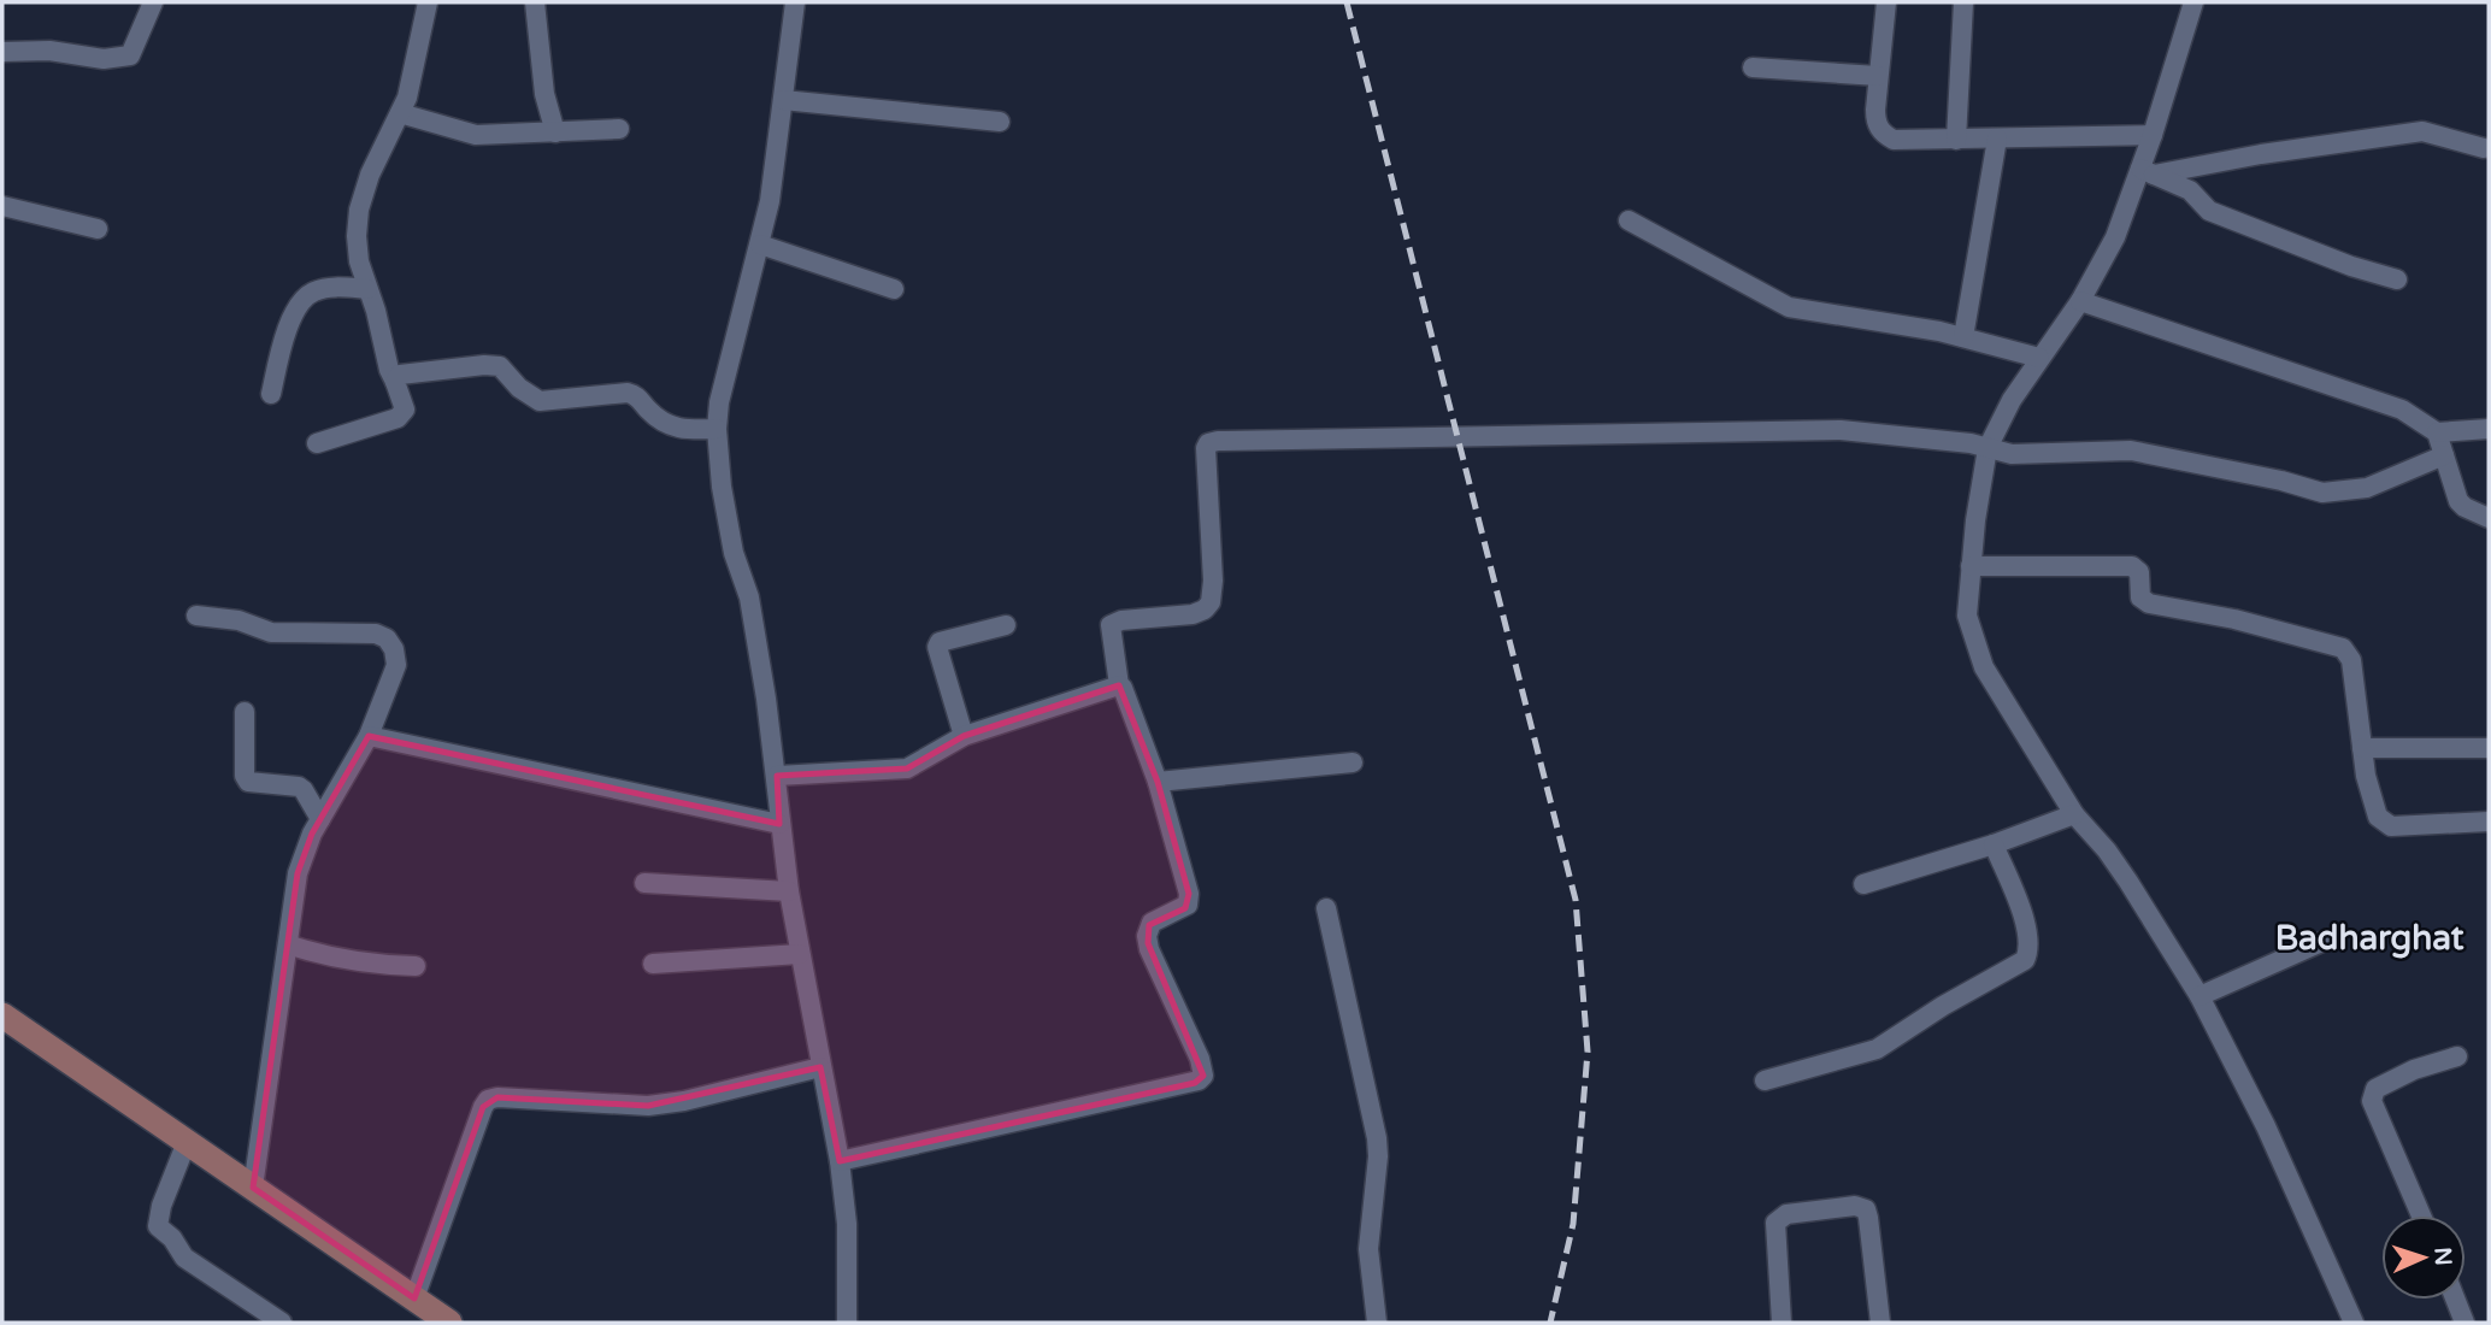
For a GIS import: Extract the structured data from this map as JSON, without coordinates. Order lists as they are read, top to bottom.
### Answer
{
  "districts": ["Badharghat"],
  "north": "right"
}
